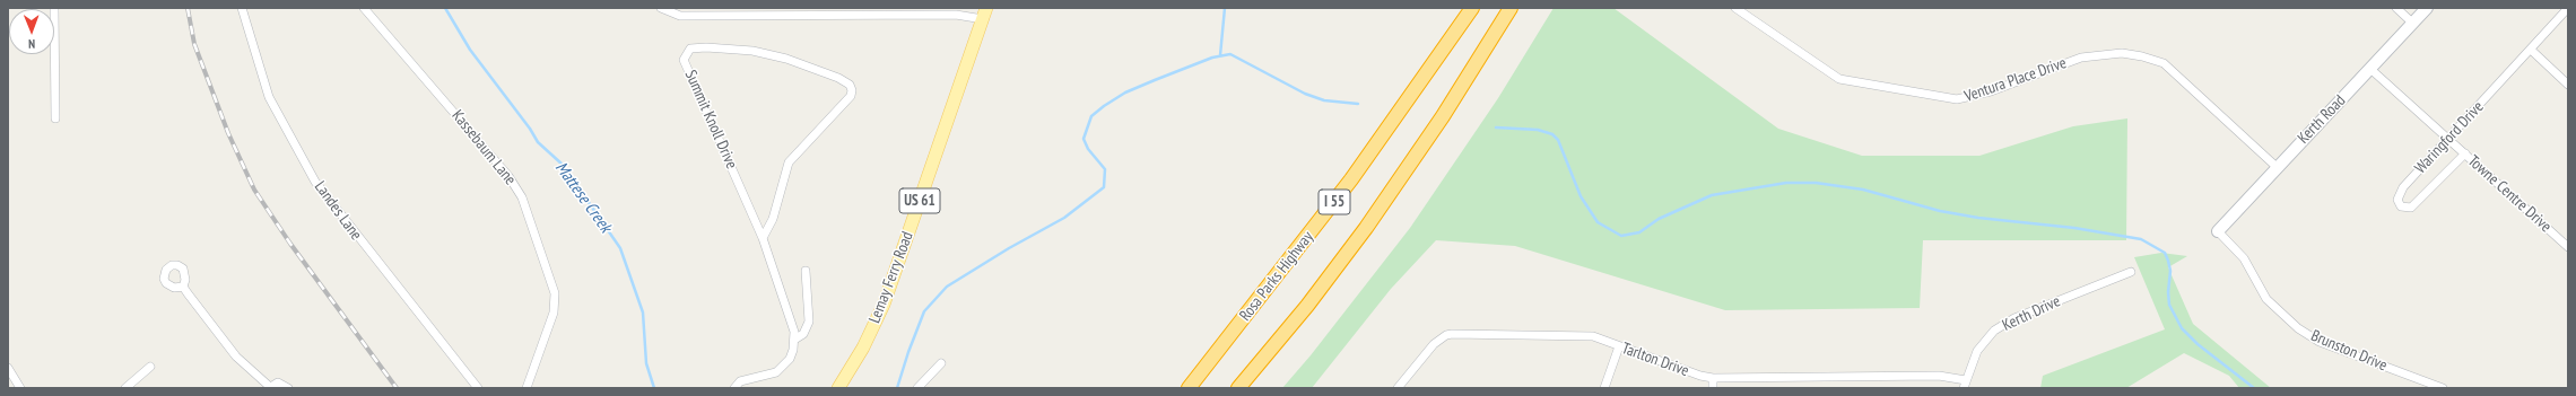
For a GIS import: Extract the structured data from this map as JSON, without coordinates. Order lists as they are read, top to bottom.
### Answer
{
  "streets": {
    "highway": ["I 55", "Rosa Parks Highway"],
    "main road": ["US 61", "Lemay Ferry Road"],
    "street": [
      "Ventura Place Drive",
      "Summit Knoll Drive",
      "Kerth Road",
      "Waringford Drive",
      "Kassebaum Lane",
      "Towne Centre Drive",
      "Landes Lane",
      "Kerth Drive",
      "Brunston Drive",
      "Tarlton Drive"
    ]
  },
  "crossings": [
    ["Ventura Place Drive", "Kerth Road"],
    ["Kerth Road", "Towne Centre Drive"],
    ["Kerth Road", "Brunston Drive"],
    ["Waringford Drive", "Towne Centre Drive"],
    ["Kerth Drive", "Tarlton Drive"]
  ],
  "water": ["Mattese Creek"],
  "north": "bottom"
}
